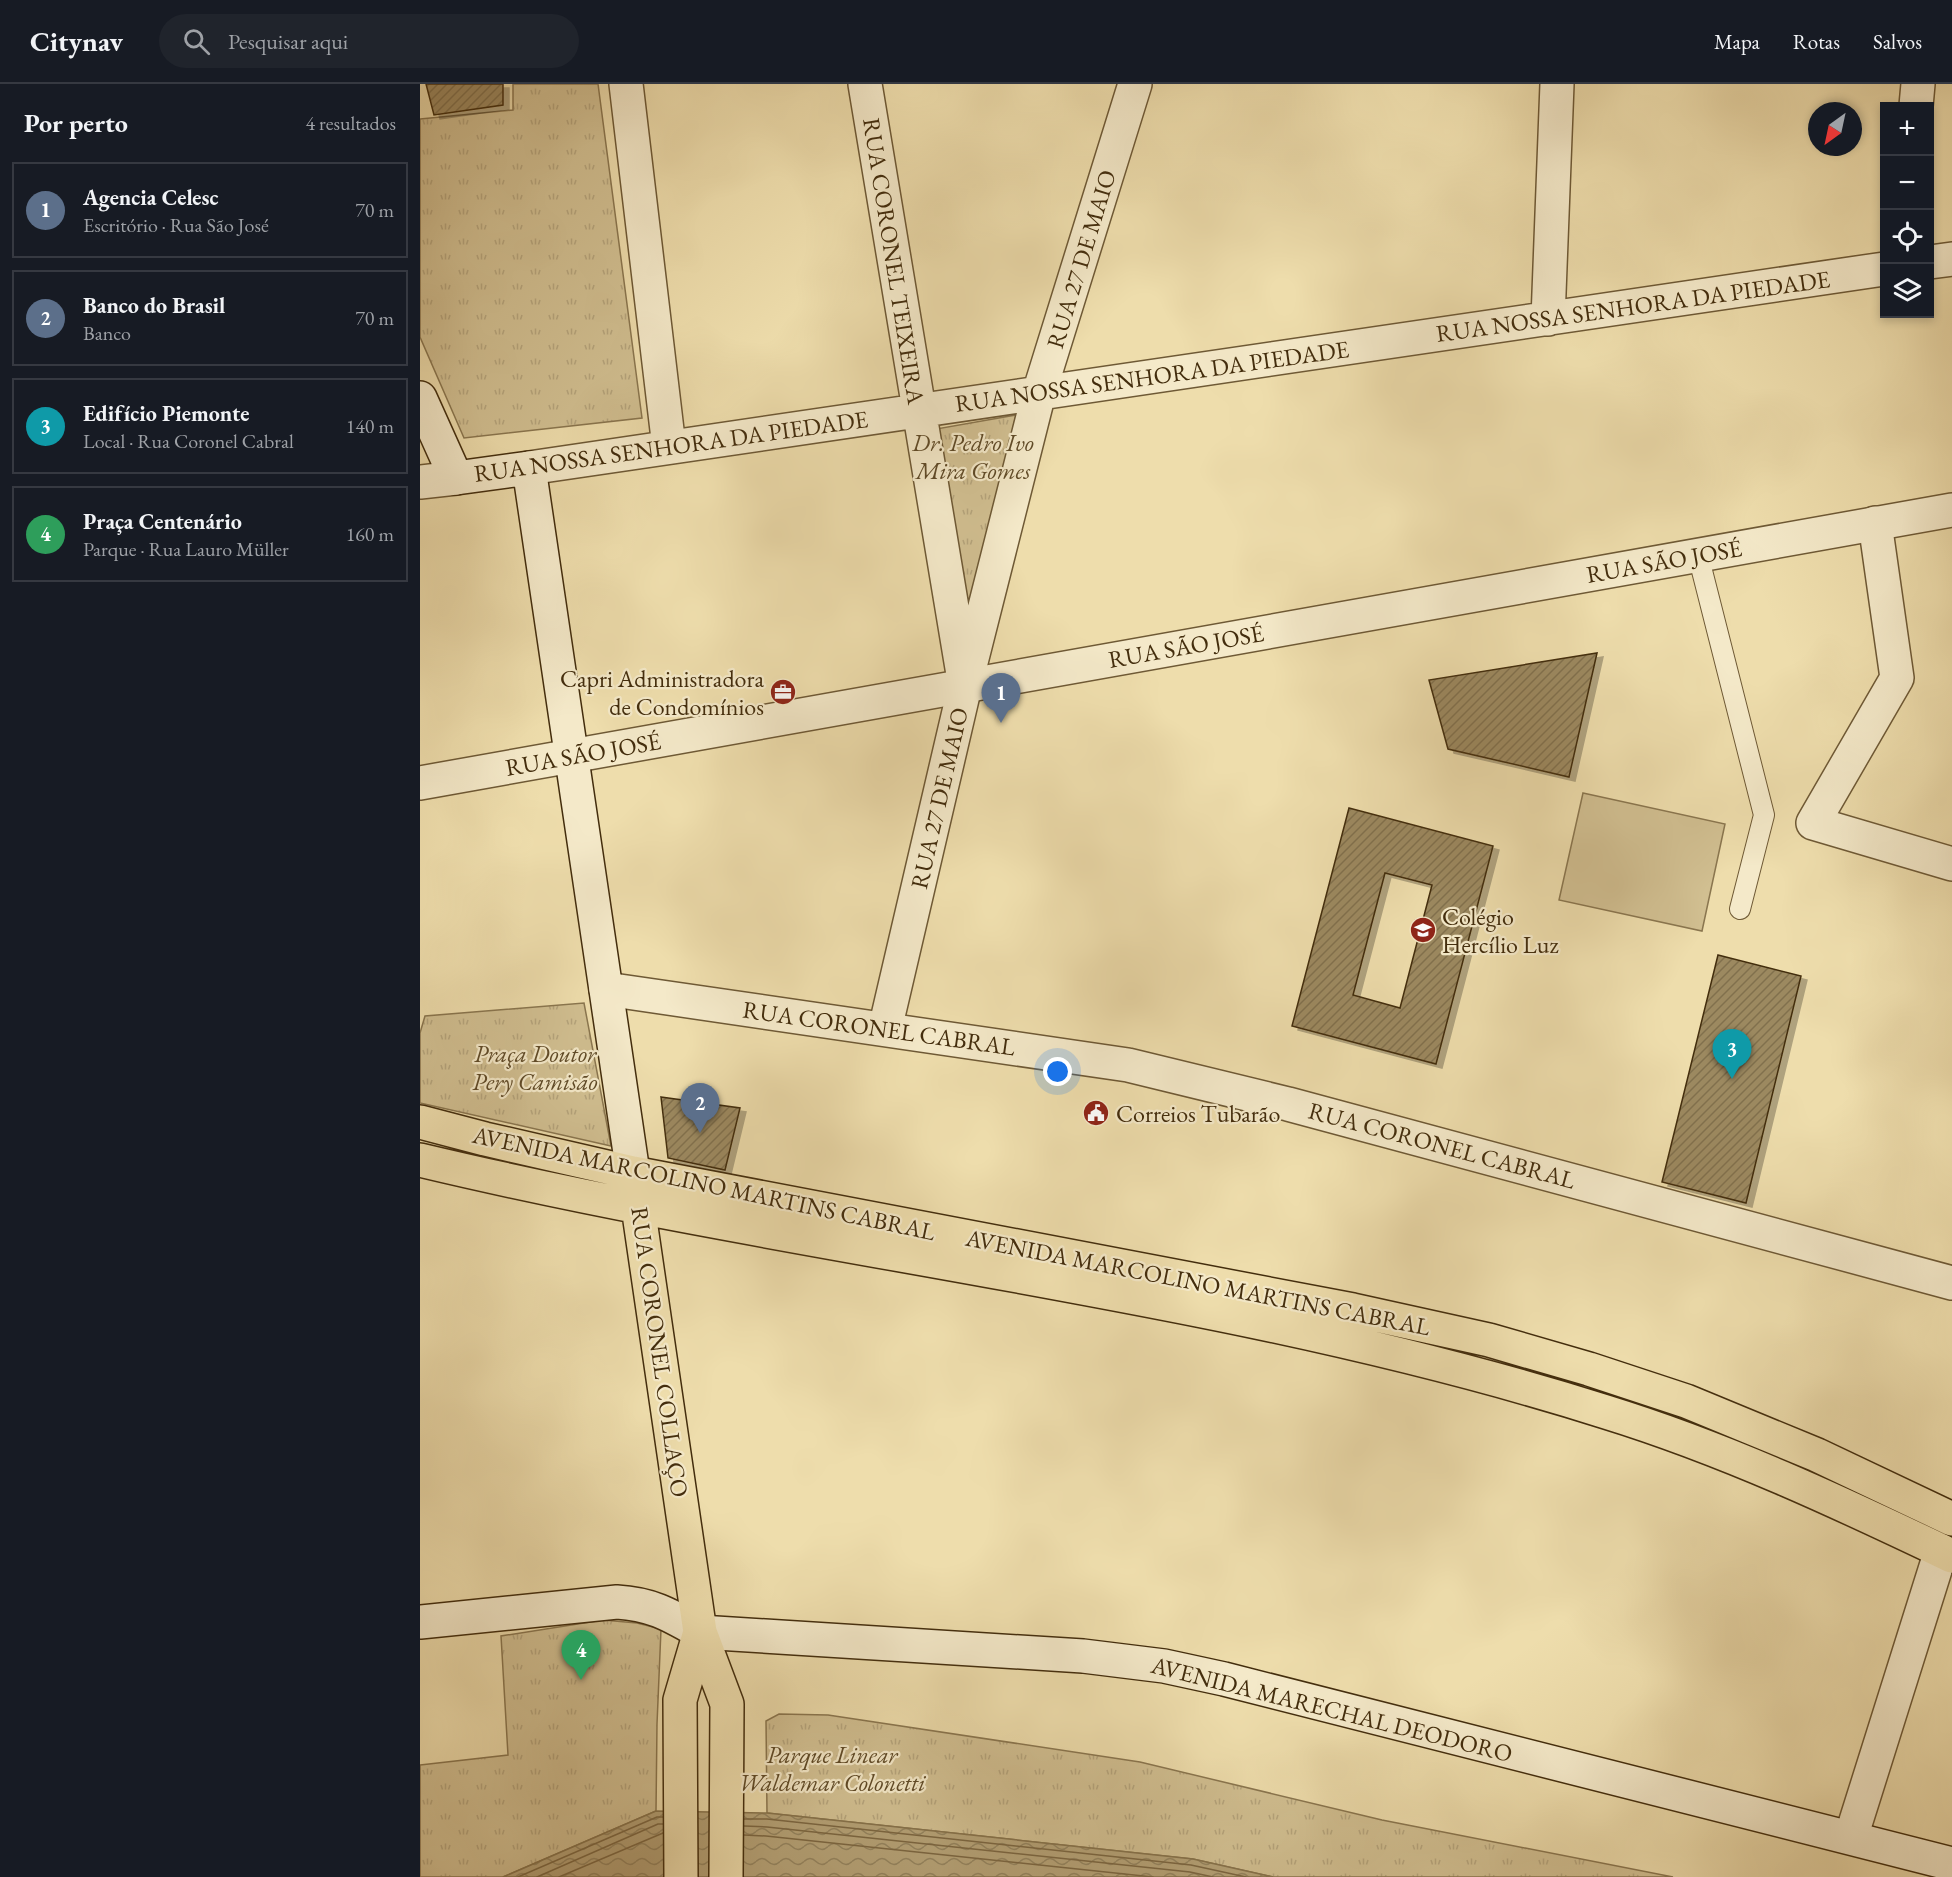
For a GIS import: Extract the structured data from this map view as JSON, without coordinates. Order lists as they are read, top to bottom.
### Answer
{
  "streets": {
    "main road": ["AVENIDA MARCOLINO MARTINS CABRAL", "RUA CORONEL COLLAÇO"],
    "street": [
      "RUA 27 DE MAIO",
      "RUA CORONEL TEIXEIRA",
      "RUA NOSSA SENHORA DA PIEDADE",
      "RUA SÃO JOSÉ",
      "RUA CORONEL CABRAL",
      "AVENIDA MARECHAL DEODORO"
    ]
  },
  "crossings": [
    ["RUA 27 DE MAIO", "RUA CORONEL TEIXEIRA"],
    ["RUA 27 DE MAIO", "RUA NOSSA SENHORA DA PIEDADE"],
    ["RUA 27 DE MAIO", "RUA SÃO JOSÉ"],
    ["RUA 27 DE MAIO", "RUA CORONEL CABRAL"],
    ["RUA CORONEL TEIXEIRA", "RUA NOSSA SENHORA DA PIEDADE"],
    ["RUA CORONEL TEIXEIRA", "RUA SÃO JOSÉ"],
    ["RUA NOSSA SENHORA DA PIEDADE", "RUA CORONEL COLLAÇO"],
    ["RUA SÃO JOSÉ", "RUA CORONEL COLLAÇO"],
    ["RUA CORONEL CABRAL", "RUA CORONEL COLLAÇO"],
    ["AVENIDA MARCOLINO MARTINS CABRAL", "RUA CORONEL COLLAÇO"],
    ["RUA CORONEL COLLAÇO", "AVENIDA MARECHAL DEODORO"]
  ],
  "parks": ["Dr. Pedro Ivo Mira Gomes", "Praça Doutor Pery Camisão", "Parque Linear Waldemar Colonetti"],
  "places": {
    "office": ["Capri Administradora de Condomínios"],
    "school or university": ["Colégio Hercílio Luz"],
    "public building": ["Correios Tubarão"]
  },
  "north": "bottom left",
  "page": {
    "header": "Citynav",
    "search": "Pesquisar aqui",
    "nav": ["Mapa", "Rotas", "Salvos"],
    "heading": ["Por perto", "4 resultados"],
    "map_buttons": ["+", "−"],
    "list": [
      {
        "mark": "1",
        "name": "Agencia Celesc",
        "note": "Escritório · Rua São José",
        "value": "70 m"
      },
      {
        "mark": "2",
        "name": "Banco do Brasil",
        "note": "Banco",
        "value": "70 m"
      },
      {
        "mark": "3",
        "name": "Edifício Piemonte",
        "note": "Local · Rua Coronel Cabral",
        "value": "140 m"
      },
      {
        "mark": "4",
        "name": "Praça Centenário",
        "note": "Parque · Rua Lauro Müller",
        "value": "160 m"
      }
    ],
    "pins": [
      "1",
      "3",
      "2",
      "4"
    ]
  }
}
